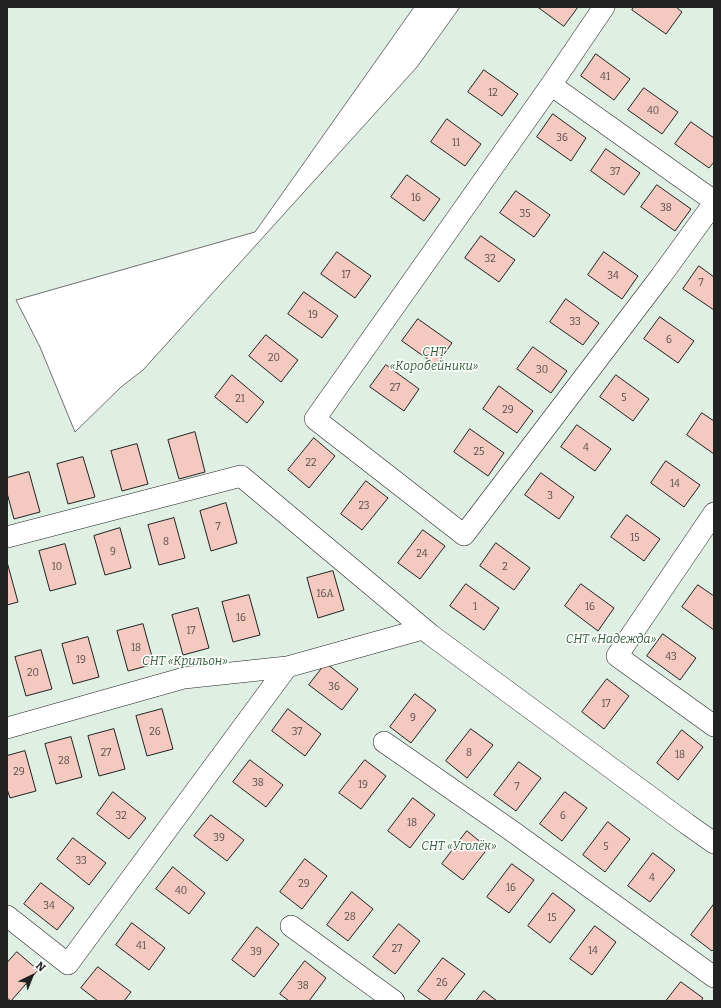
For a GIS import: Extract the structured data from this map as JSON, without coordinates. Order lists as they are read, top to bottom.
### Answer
{
  "parks": [
    "СНТ «Коробейники»",
    "СНТ «Надежда»",
    "СНТ «Крильон»",
    "СНТ «Уголёк»"
  ],
  "house_numbers": [
    "41",
    "12",
    "40",
    "36",
    "11",
    "37",
    "16",
    "38",
    "35",
    "32",
    "17",
    "34",
    "7",
    "19",
    "33",
    "6",
    "20",
    "30",
    "27",
    "5",
    "21",
    "29",
    "4",
    "25",
    "22",
    "14",
    "3",
    "23",
    "7",
    "15",
    "8",
    "9",
    "24",
    "10",
    "2",
    "16А",
    "1",
    "16",
    "16",
    "17",
    "18",
    "43",
    "19",
    "20",
    "36",
    "17",
    "9",
    "26",
    "37",
    "27",
    "8",
    "18",
    "28",
    "29",
    "38",
    "19",
    "7",
    "32",
    "6",
    "18",
    "39",
    "5",
    "33",
    "4",
    "29",
    "16",
    "40",
    "34",
    "28",
    "15",
    "41",
    "27",
    "14",
    "39",
    "26",
    "38"
  ],
  "north": "top right"
}
